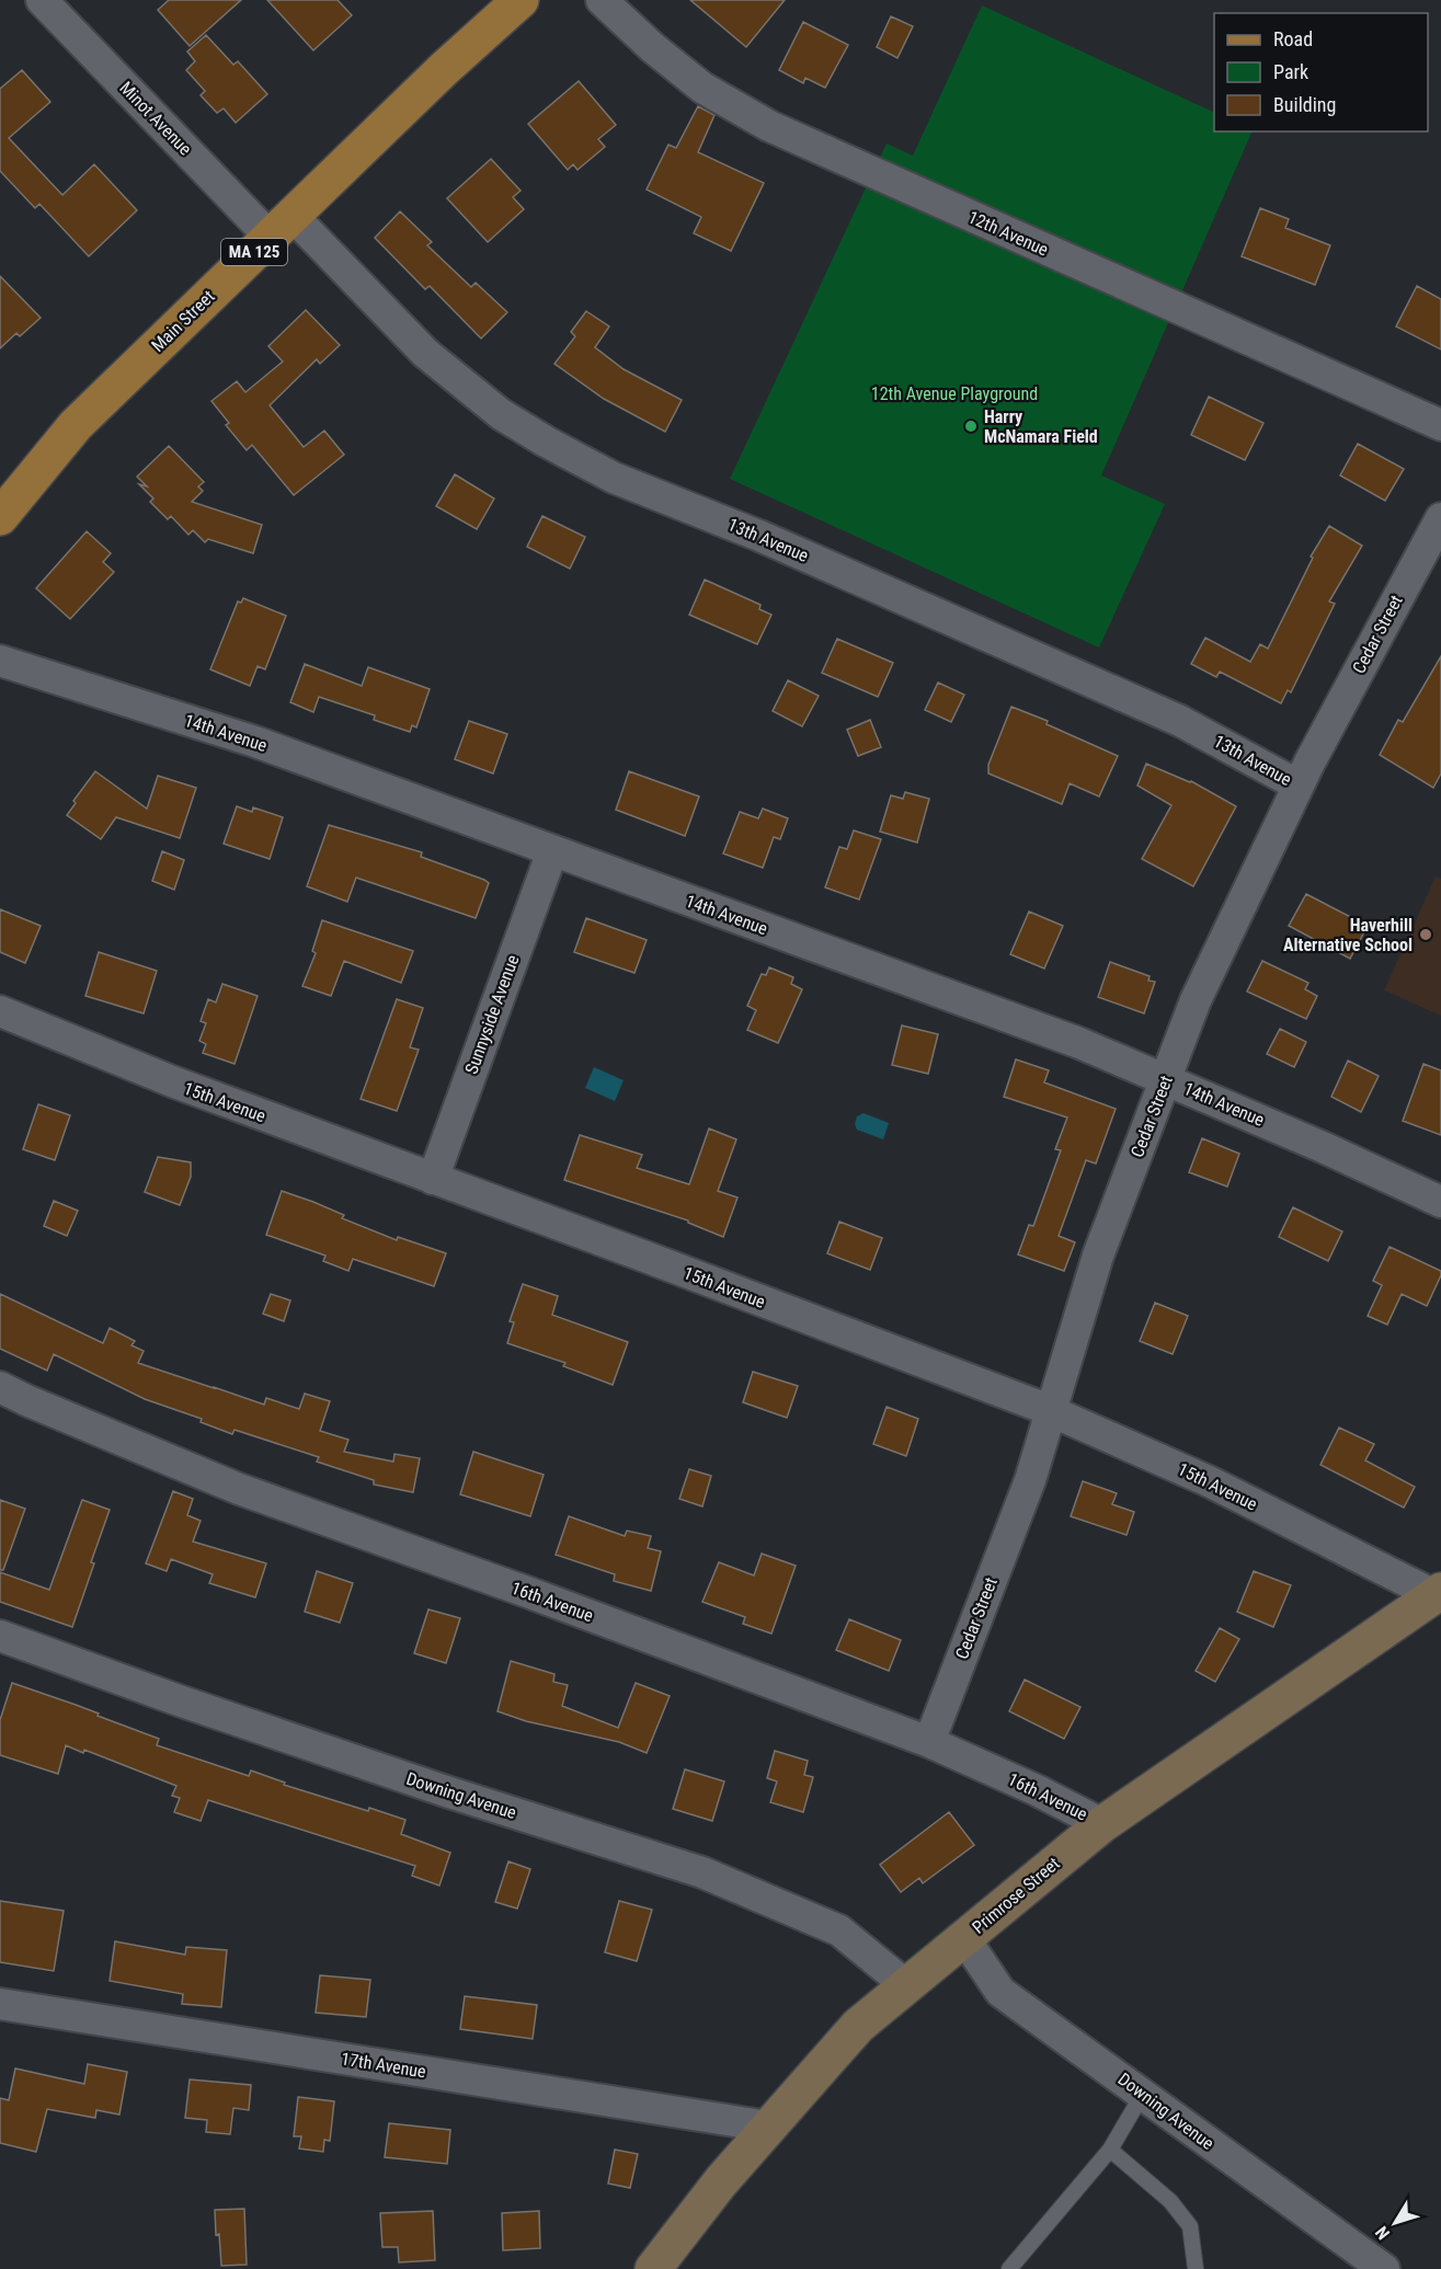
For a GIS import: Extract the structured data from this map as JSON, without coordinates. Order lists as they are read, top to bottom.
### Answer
{
  "streets": {
    "main road": ["MA 125", "Main Street", "Primrose Street"],
    "street": [
      "Minot Avenue",
      "12th Avenue",
      "13th Avenue",
      "Cedar Street",
      "14th Avenue",
      "Sunnyside Avenue",
      "15th Avenue",
      "16th Avenue",
      "Downing Avenue",
      "17th Avenue"
    ]
  },
  "crossings": [
    ["Minot Avenue", "Main Street"],
    ["Minot Avenue", "13th Avenue"],
    ["Main Street", "13th Avenue"],
    ["13th Avenue", "Cedar Street"],
    ["Cedar Street", "14th Avenue"],
    ["Cedar Street", "15th Avenue"],
    ["Cedar Street", "16th Avenue"],
    ["14th Avenue", "Sunnyside Avenue"],
    ["Sunnyside Avenue", "15th Avenue"],
    ["15th Avenue", "Primrose Street"],
    ["16th Avenue", "Primrose Street"],
    ["Downing Avenue", "Primrose Street"],
    ["Primrose Street", "17th Avenue"]
  ],
  "parks": ["12th Avenue Playground"],
  "places": ["Harry McNamara Field", "Haverhill Alternative School"],
  "legend": ["Road", "Park", "Building"],
  "north": "bottom left"
}
